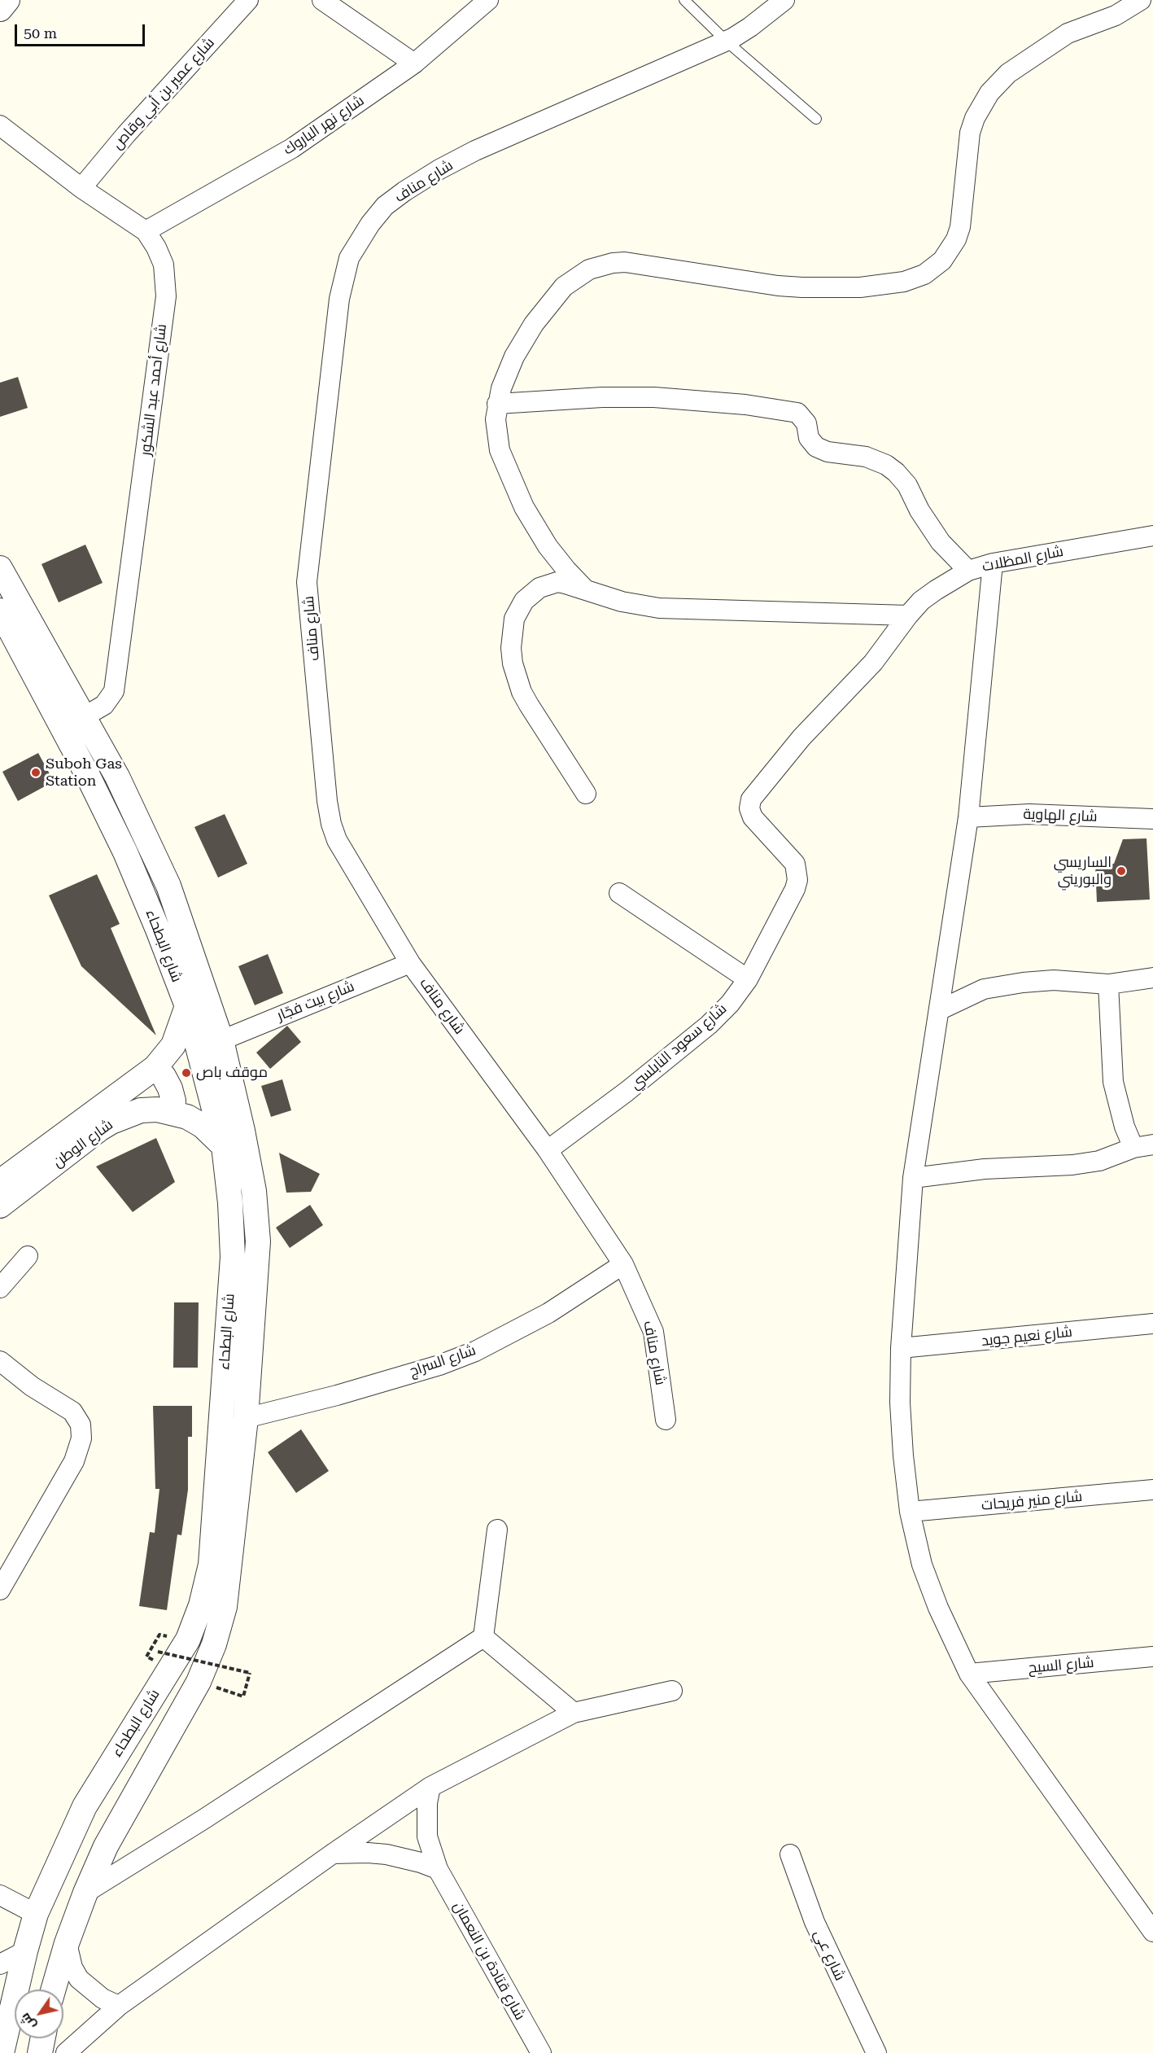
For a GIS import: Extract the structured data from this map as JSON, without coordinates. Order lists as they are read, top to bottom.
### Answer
{
  "streets": {
    "street": [
      "شارع عمير بن أبي وقاص",
      "شارع نهر الباروك",
      "شارع مناف",
      "شارع أحمد عبد الشكور",
      "شارع المظلات",
      "شارع الهاوية",
      "شارع البطحاء",
      "شارع بيت فجّار",
      "شارع سعود النابلسي",
      "شارع الوطن",
      "شارع نعيم جويد",
      "شارع السراج",
      "شارع منير فريحات",
      "شارع السيح",
      "شارع عي",
      "شارع قتادة بن النعمان"
    ]
  },
  "crossings": [
    ["شارع عمير بن أبي وقاص", "شارع أحمد عبد الشكور"],
    ["شارع نهر الباروك", "شارع أحمد عبد الشكور"],
    ["شارع مناف", "شارع بيت فجّار"],
    ["شارع مناف", "شارع سعود النابلسي"],
    ["شارع مناف", "شارع السراج"],
    ["شارع أحمد عبد الشكور", "شارع البطحاء"],
    ["شارع المظلات", "شارع سعود النابلسي"],
    ["شارع البطحاء", "شارع بيت فجّار"],
    ["شارع البطحاء", "شارع الوطن"],
    ["شارع البطحاء", "شارع السراج"]
  ],
  "places": ["Suboh Gas Station", "الساريسي والبوريني", "موقف باص"],
  "scale_bar": "50 m",
  "north": "bottom left"
}
